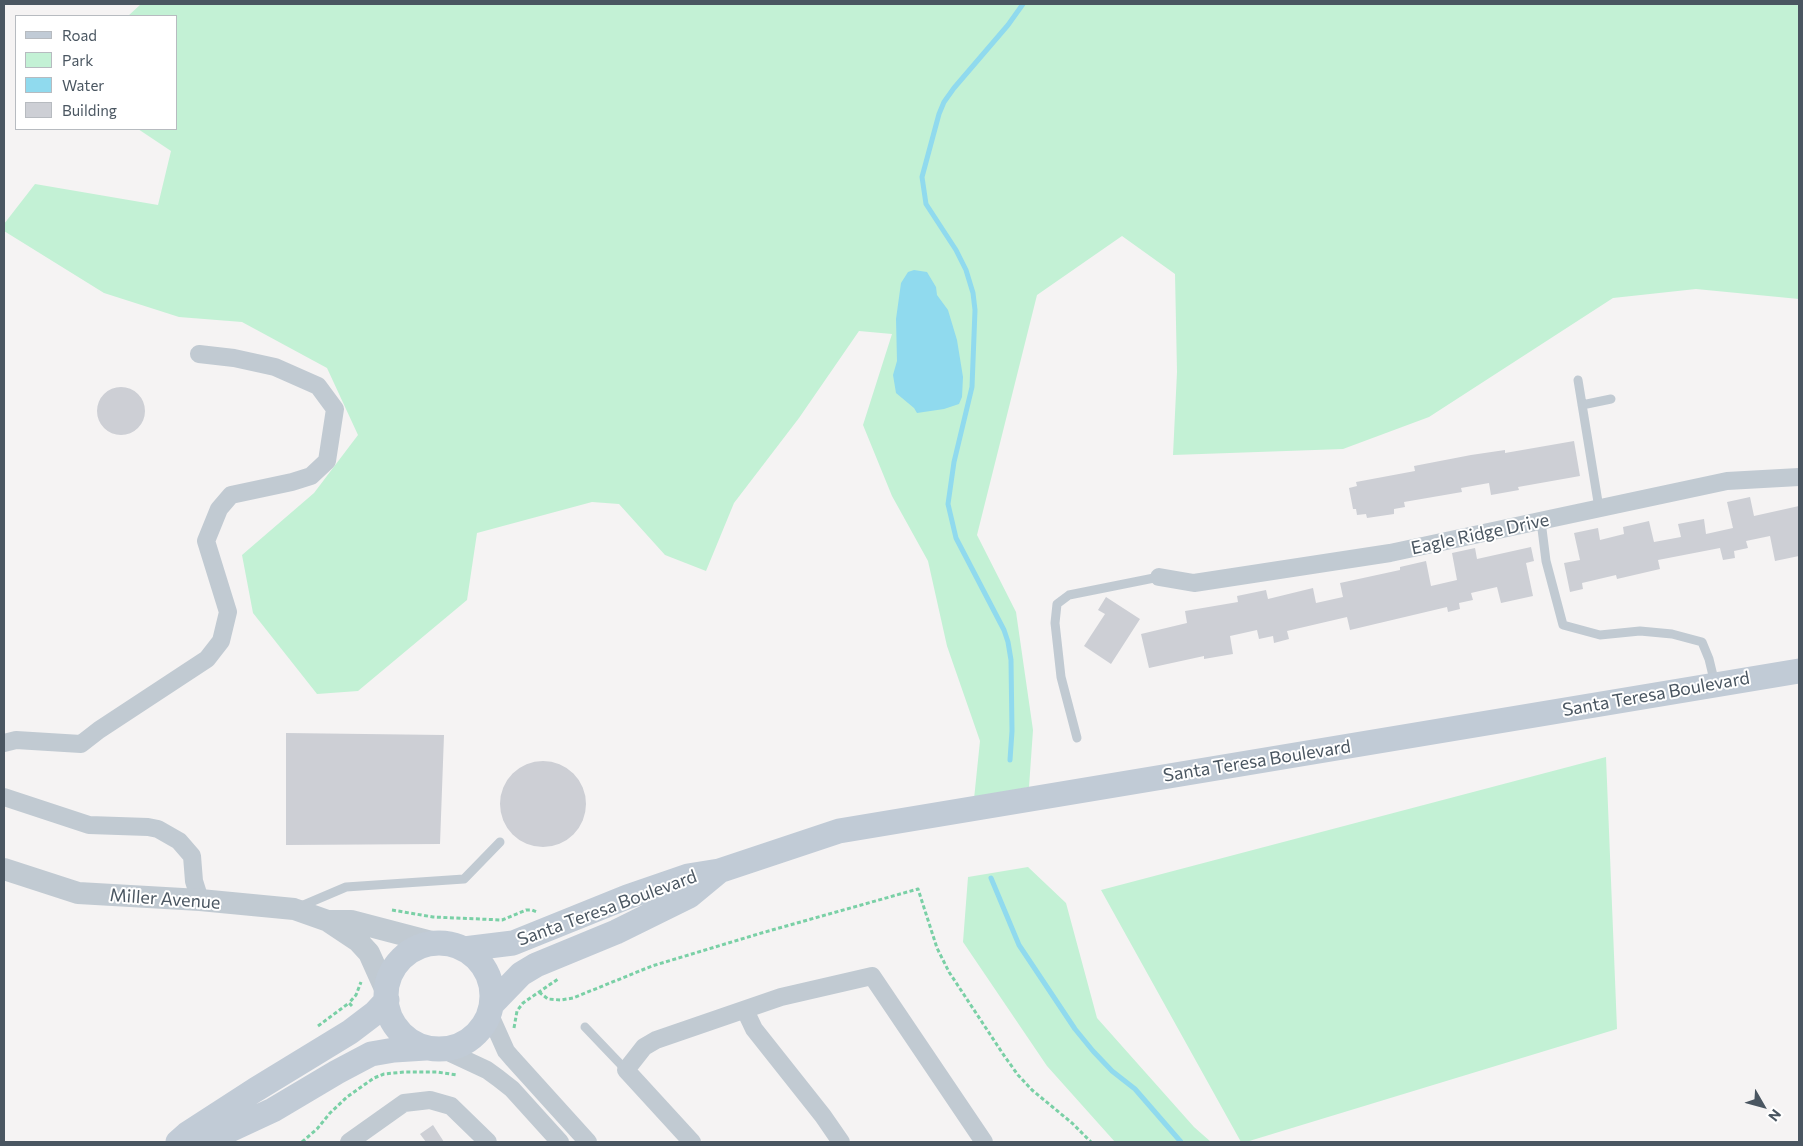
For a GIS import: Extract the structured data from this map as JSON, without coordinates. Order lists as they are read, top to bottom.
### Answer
{
  "streets": {
    "main road": ["Santa Teresa Boulevard"],
    "street": ["Eagle Ridge Drive", "Miller Avenue"]
  },
  "crossings": [
    ["Santa Teresa Boulevard", "Miller Avenue"]
  ],
  "legend": [
    "Road",
    "Park",
    "Water",
    "Building"
  ],
  "north": "bottom right"
}
